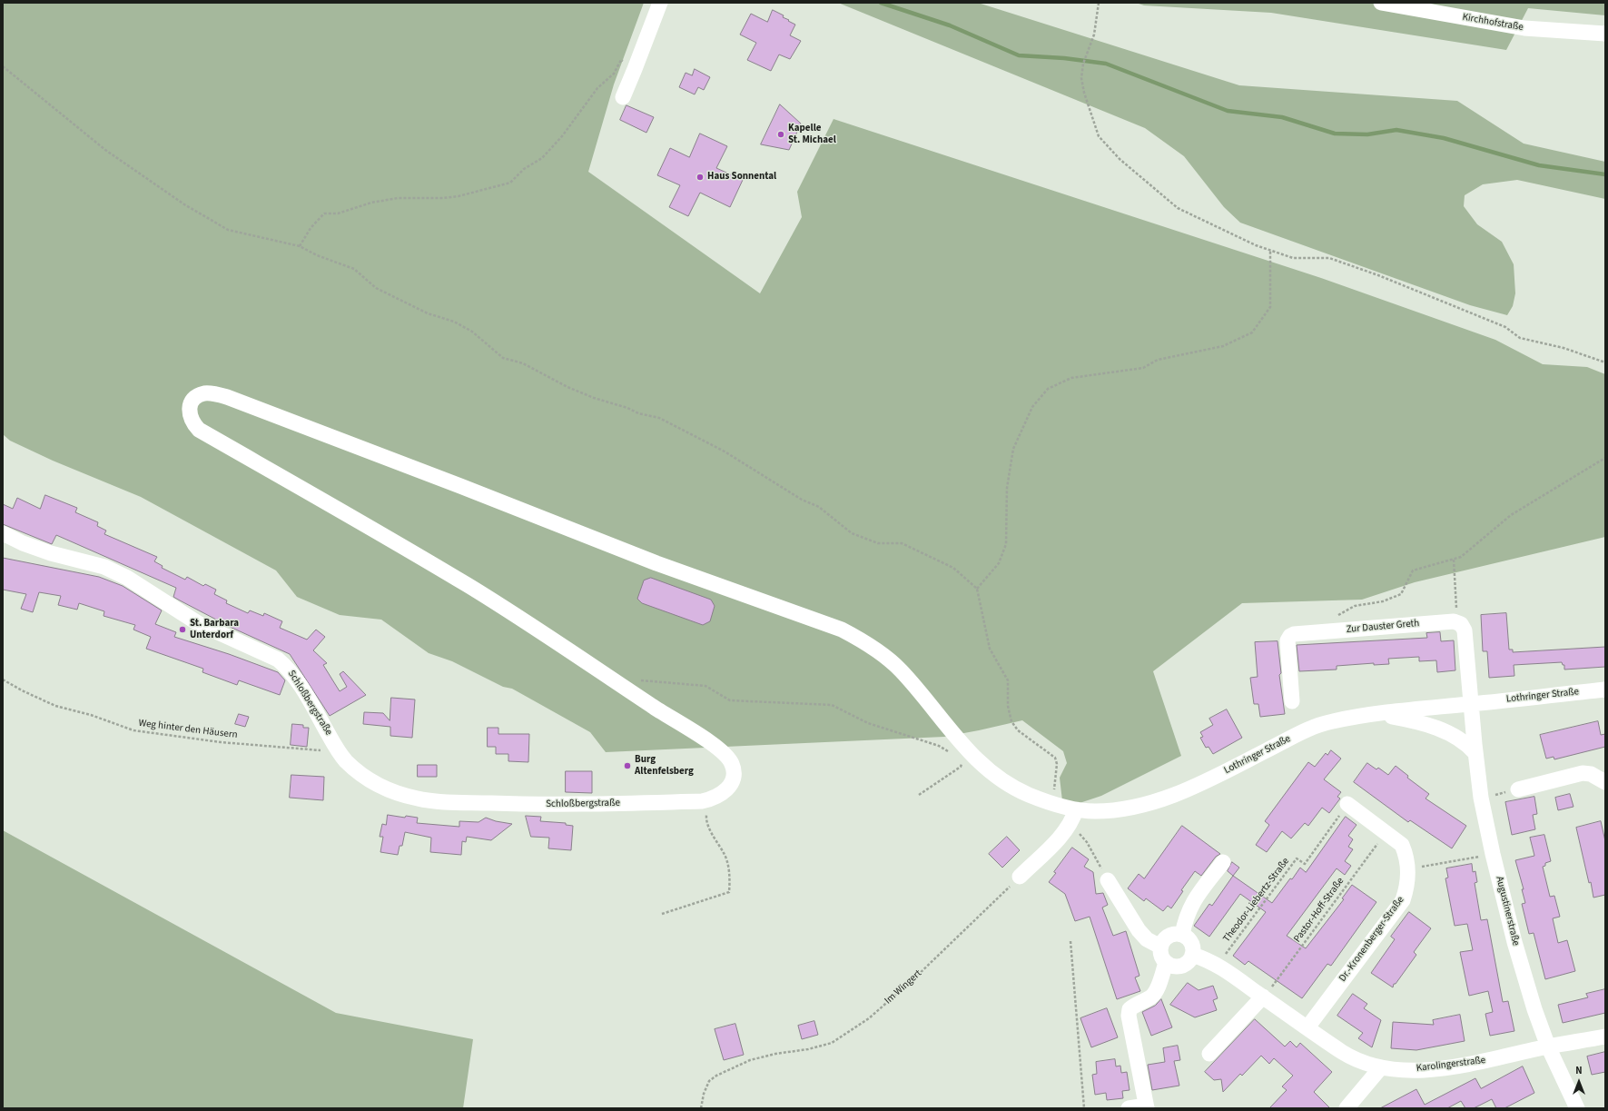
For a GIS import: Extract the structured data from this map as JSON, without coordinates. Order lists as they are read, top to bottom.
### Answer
{
  "streets": {
    "street": [
      "Kirchhofstraße",
      "Zur Dauster Greth",
      "Lothringer Straße",
      "Schloßbergstraße",
      "Augustinerstraße",
      "Dr.-Kronenberger-Straße",
      "Karolingerstraße"
    ],
    "path": [
      "Weg hinter den Häusern",
      "Theodor-Liebertz-Straße",
      "Pastor-Hoff-Straße",
      "Im Wingert"
    ]
  },
  "crossings": [
    ["Lothringer Straße", "Schloßbergstraße"],
    ["Lothringer Straße", "Augustinerstraße"],
    ["Schloßbergstraße", "Weg hinter den Häusern"],
    ["Theodor-Liebertz-Straße", "Dr.-Kronenberger-Straße"],
    ["Theodor-Liebertz-Straße", "Karolingerstraße"],
    ["Pastor-Hoff-Straße", "Dr.-Kronenberger-Straße"],
    ["Pastor-Hoff-Straße", "Karolingerstraße"],
    ["Augustinerstraße", "Karolingerstraße"],
    ["Dr.-Kronenberger-Straße", "Karolingerstraße"]
  ],
  "places": [
    "Kapelle St. Michael",
    "Haus Sonnental",
    "St. Barbara Unterdorf",
    "Burg Altenfelsberg"
  ],
  "north": "top"
}
